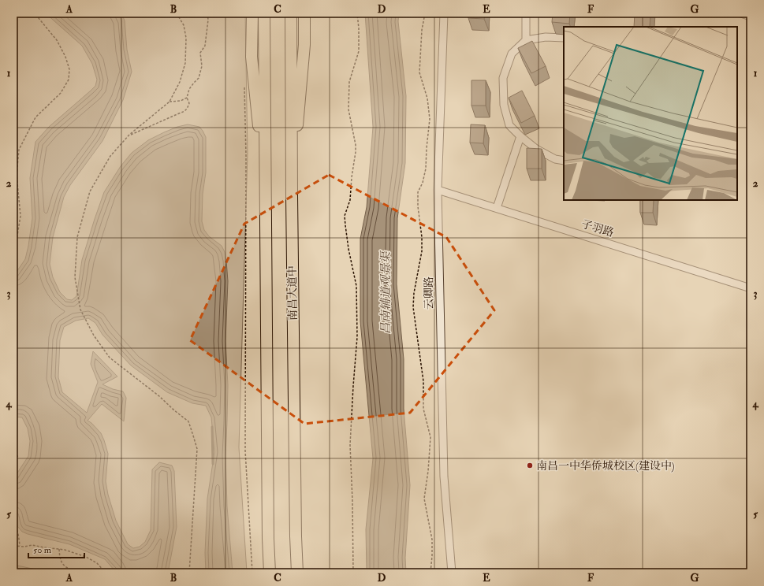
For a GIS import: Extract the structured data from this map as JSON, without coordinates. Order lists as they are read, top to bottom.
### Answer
{
  "streets": {
    "highway": ["南昌大道中"],
    "street": ["子羽路", "云卿路"]
  },
  "crossings": [
    ["子羽路", "云卿路"]
  ],
  "water": ["昌南辅道观景渠"],
  "places": ["南昌一中华侨城校区(建设中)"],
  "scale_bar": "50 m",
  "grid": {
    "columns": [
      "A",
      "B",
      "C",
      "D",
      "E",
      "F",
      "G"
    ],
    "rows": [
      "1",
      "2",
      "3",
      "4",
      "5"
    ]
  }
}
